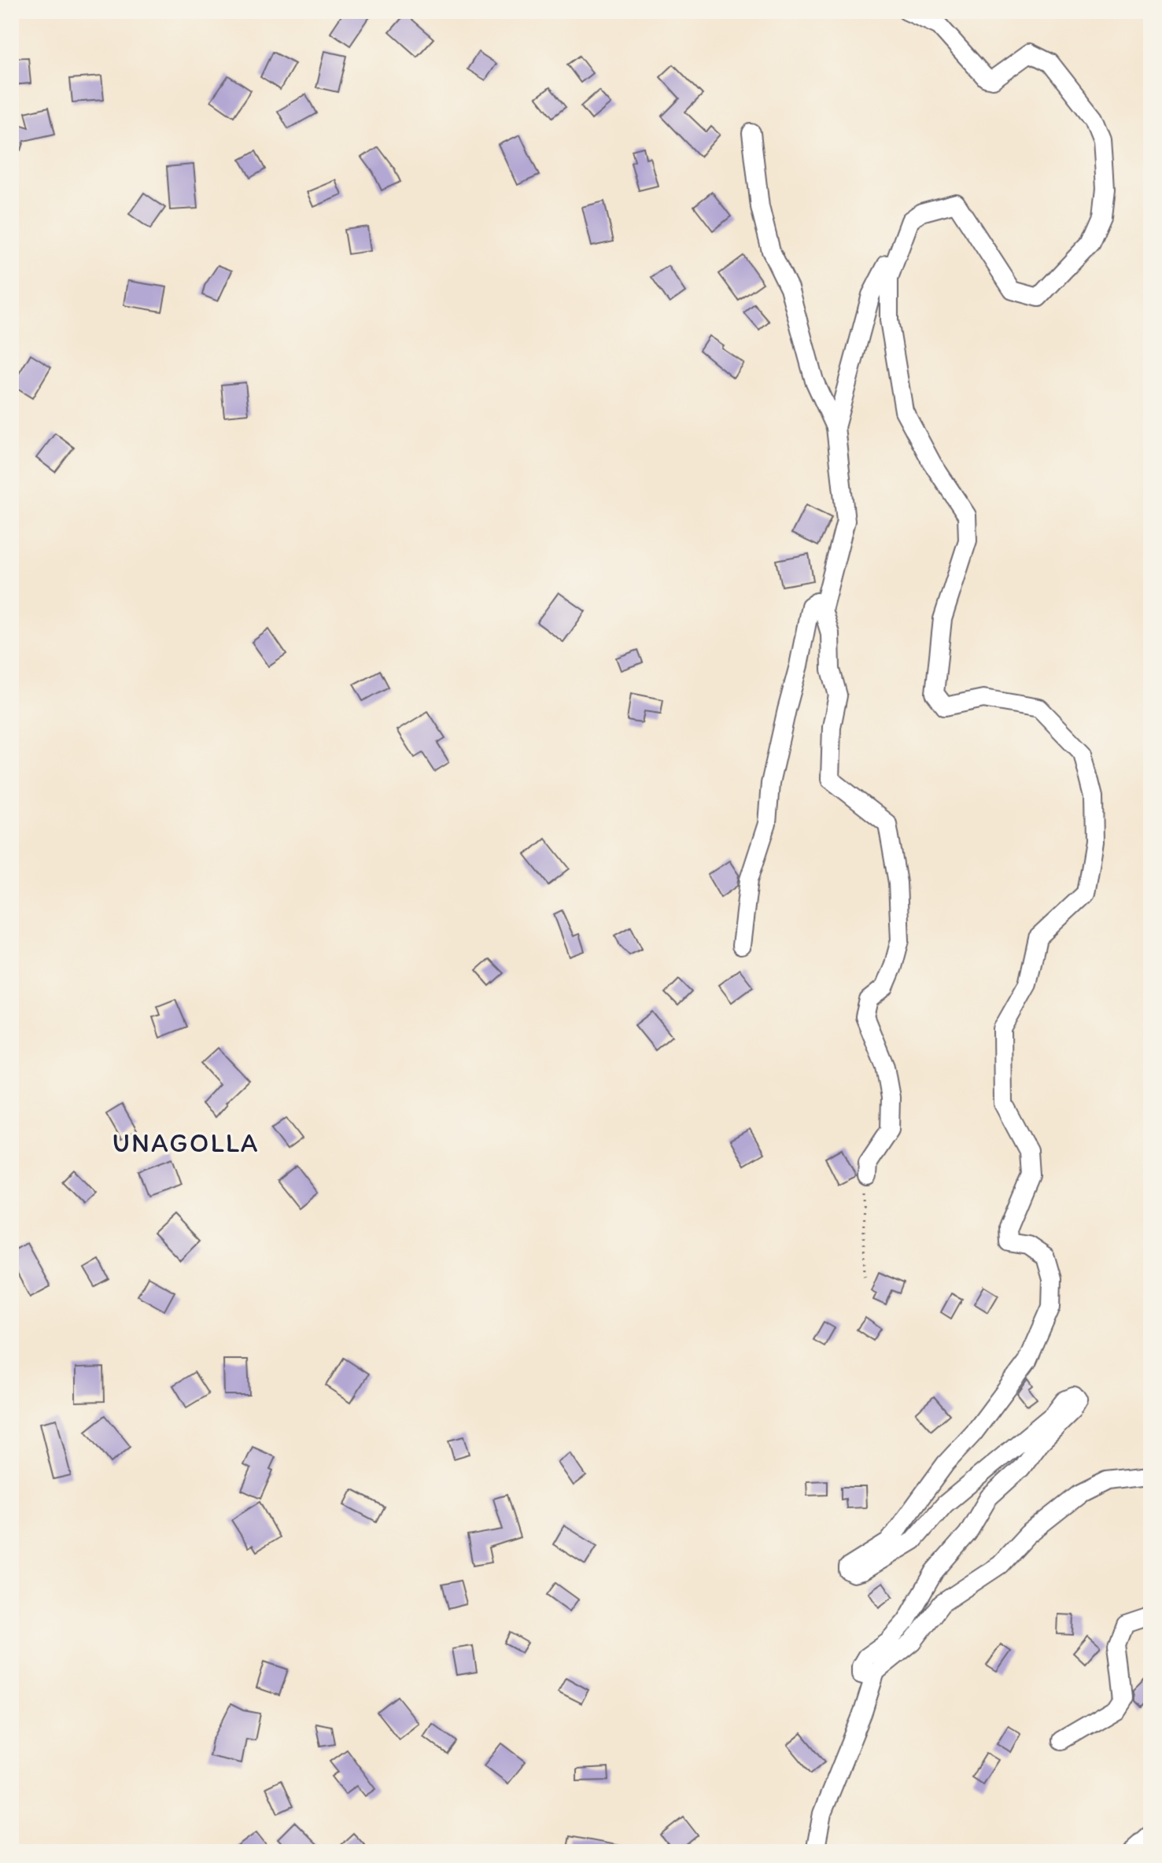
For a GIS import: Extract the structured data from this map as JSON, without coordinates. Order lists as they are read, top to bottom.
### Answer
{
  "districts": ["UNAGOLLA"]
}
